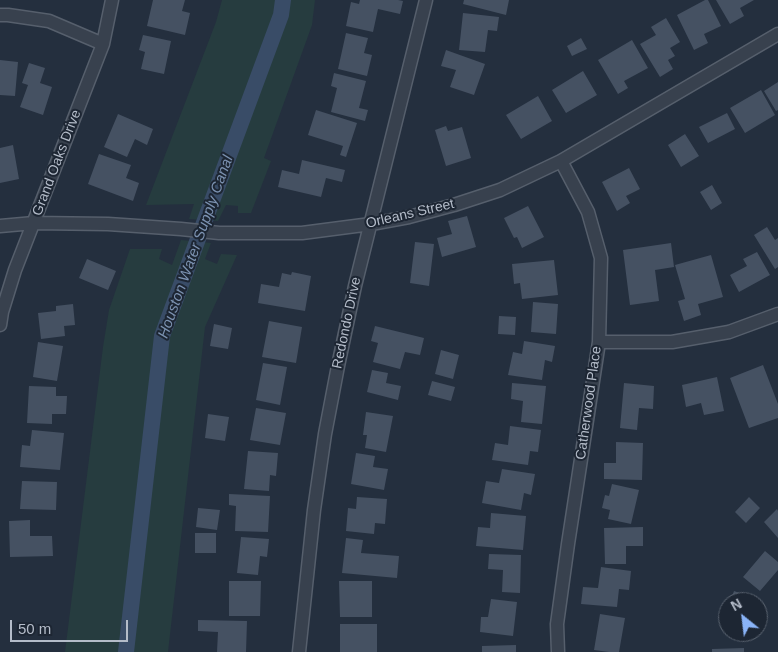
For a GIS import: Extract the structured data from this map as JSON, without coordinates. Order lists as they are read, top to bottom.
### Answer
{
  "streets": {
    "street": [
      "Grand Oaks Drive",
      "Orleans Street",
      "Redondo Drive",
      "Catherwood Place"
    ]
  },
  "crossings": [
    ["Grand Oaks Drive", "Orleans Street"],
    ["Orleans Street", "Redondo Drive"],
    ["Orleans Street", "Catherwood Place"]
  ],
  "water": ["Houston Water Supply Canal"],
  "scale_bar": "50 m",
  "north": "top left"
}
